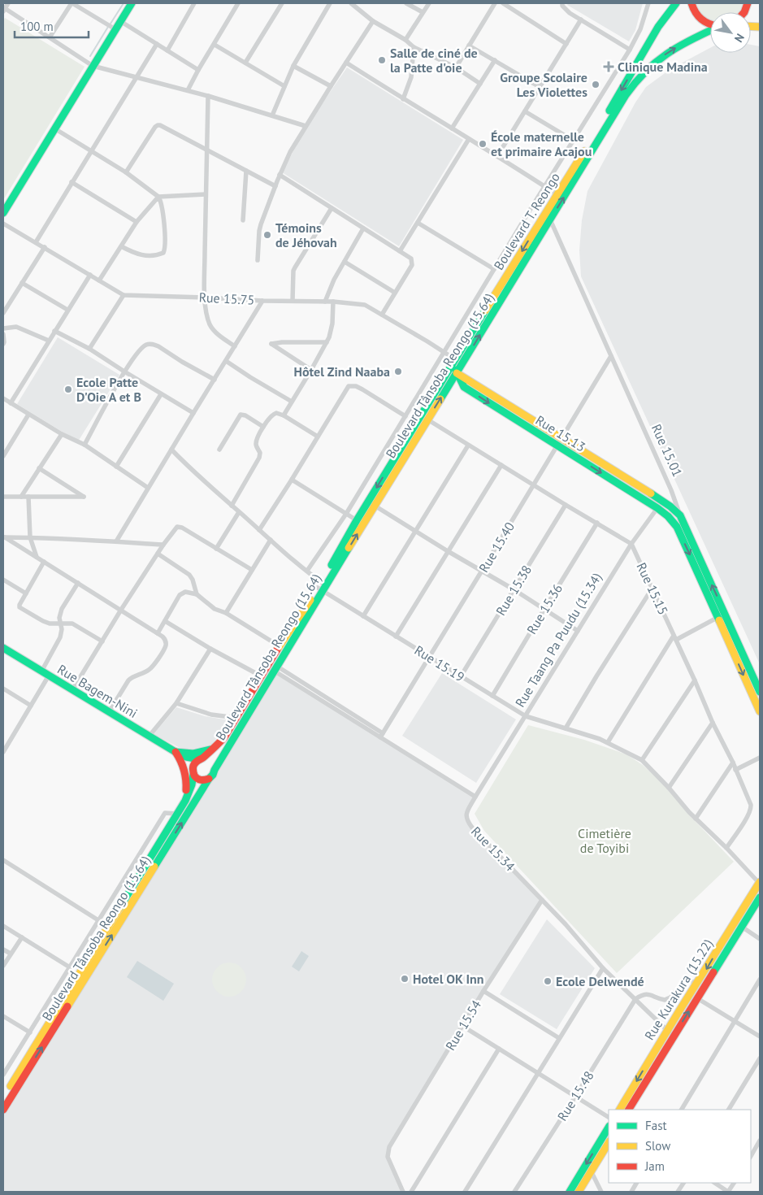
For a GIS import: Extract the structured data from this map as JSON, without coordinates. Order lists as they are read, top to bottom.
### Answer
{
  "streets": {
    "main road": [
      "Boulevard T. Reongo",
      "Boulevard Tânsoba Reongo (15.64)",
      "Rue 15.13",
      "Rue 15.01",
      "Rue Bagem-Nini",
      "Rue Kurakura (15.22)"
    ],
    "street": [
      "Rue 15.75",
      "Rue 15.40",
      "Rue 15.15",
      "Rue 15.38",
      "Rue 15.36",
      "Rue Taang Pa Puudu (15.34)",
      "Rue 15.19",
      "Rue 15.34",
      "Rue 15.54",
      "Rue 15.48"
    ]
  },
  "crossings": [
    ["Boulevard T. Reongo", "Rue 15.75"],
    ["Boulevard T. Reongo", "Boulevard Tânsoba Reongo (15.64)"],
    ["Boulevard T. Reongo", "Rue 15.13"],
    ["Boulevard T. Reongo", "Rue 15.19"],
    ["Rue 15.75", "Rue 15.13"],
    ["Boulevard Tânsoba Reongo (15.64)", "Rue 15.13"],
    ["Boulevard Tânsoba Reongo (15.64)", "Rue 15.01"],
    ["Boulevard Tânsoba Reongo (15.64)", "Rue 15.19"],
    ["Rue 15.13", "Rue 15.01"],
    ["Rue 15.13", "Rue 15.40"],
    ["Rue 15.13", "Rue Taang Pa Puudu (15.34)"],
    ["Rue 15.01", "Rue 15.40"],
    ["Rue 15.01", "Rue Taang Pa Puudu (15.34)"],
    ["Rue 15.40", "Rue 15.19"],
    ["Rue 15.15", "Rue Taang Pa Puudu (15.34)"],
    ["Rue 15.38", "Rue 15.19"],
    ["Rue 15.36", "Rue 15.19"],
    ["Rue Taang Pa Puudu (15.34)", "Rue 15.19"],
    ["Rue Taang Pa Puudu (15.34)", "Rue 15.34"],
    ["Rue 15.34", "Rue Kurakura (15.22)"],
    ["Rue 15.34", "Rue 15.54"],
    ["Rue 15.34", "Rue 15.48"]
  ],
  "one_way": ["Boulevard T. Reongo"],
  "parks": ["Cimetière de Toyibi"],
  "places": {
    "other": [
      "Salle de ciné de la Patte d'oie",
      "Groupe Scolaire Les Violettes",
      "École maternelle et primaire Acajou",
      "Témoins de Jéhovah",
      "Hôtel Zind Naaba",
      "Ecole Patte D'Oie A et B",
      "Hotel OK Inn",
      "Ecole Delwendé"
    ],
    "health": ["Clinique Madina"]
  },
  "legend": ["Fast", "Slow", "Jam"],
  "scale_bar": "100 m",
  "north": "bottom right"
}
